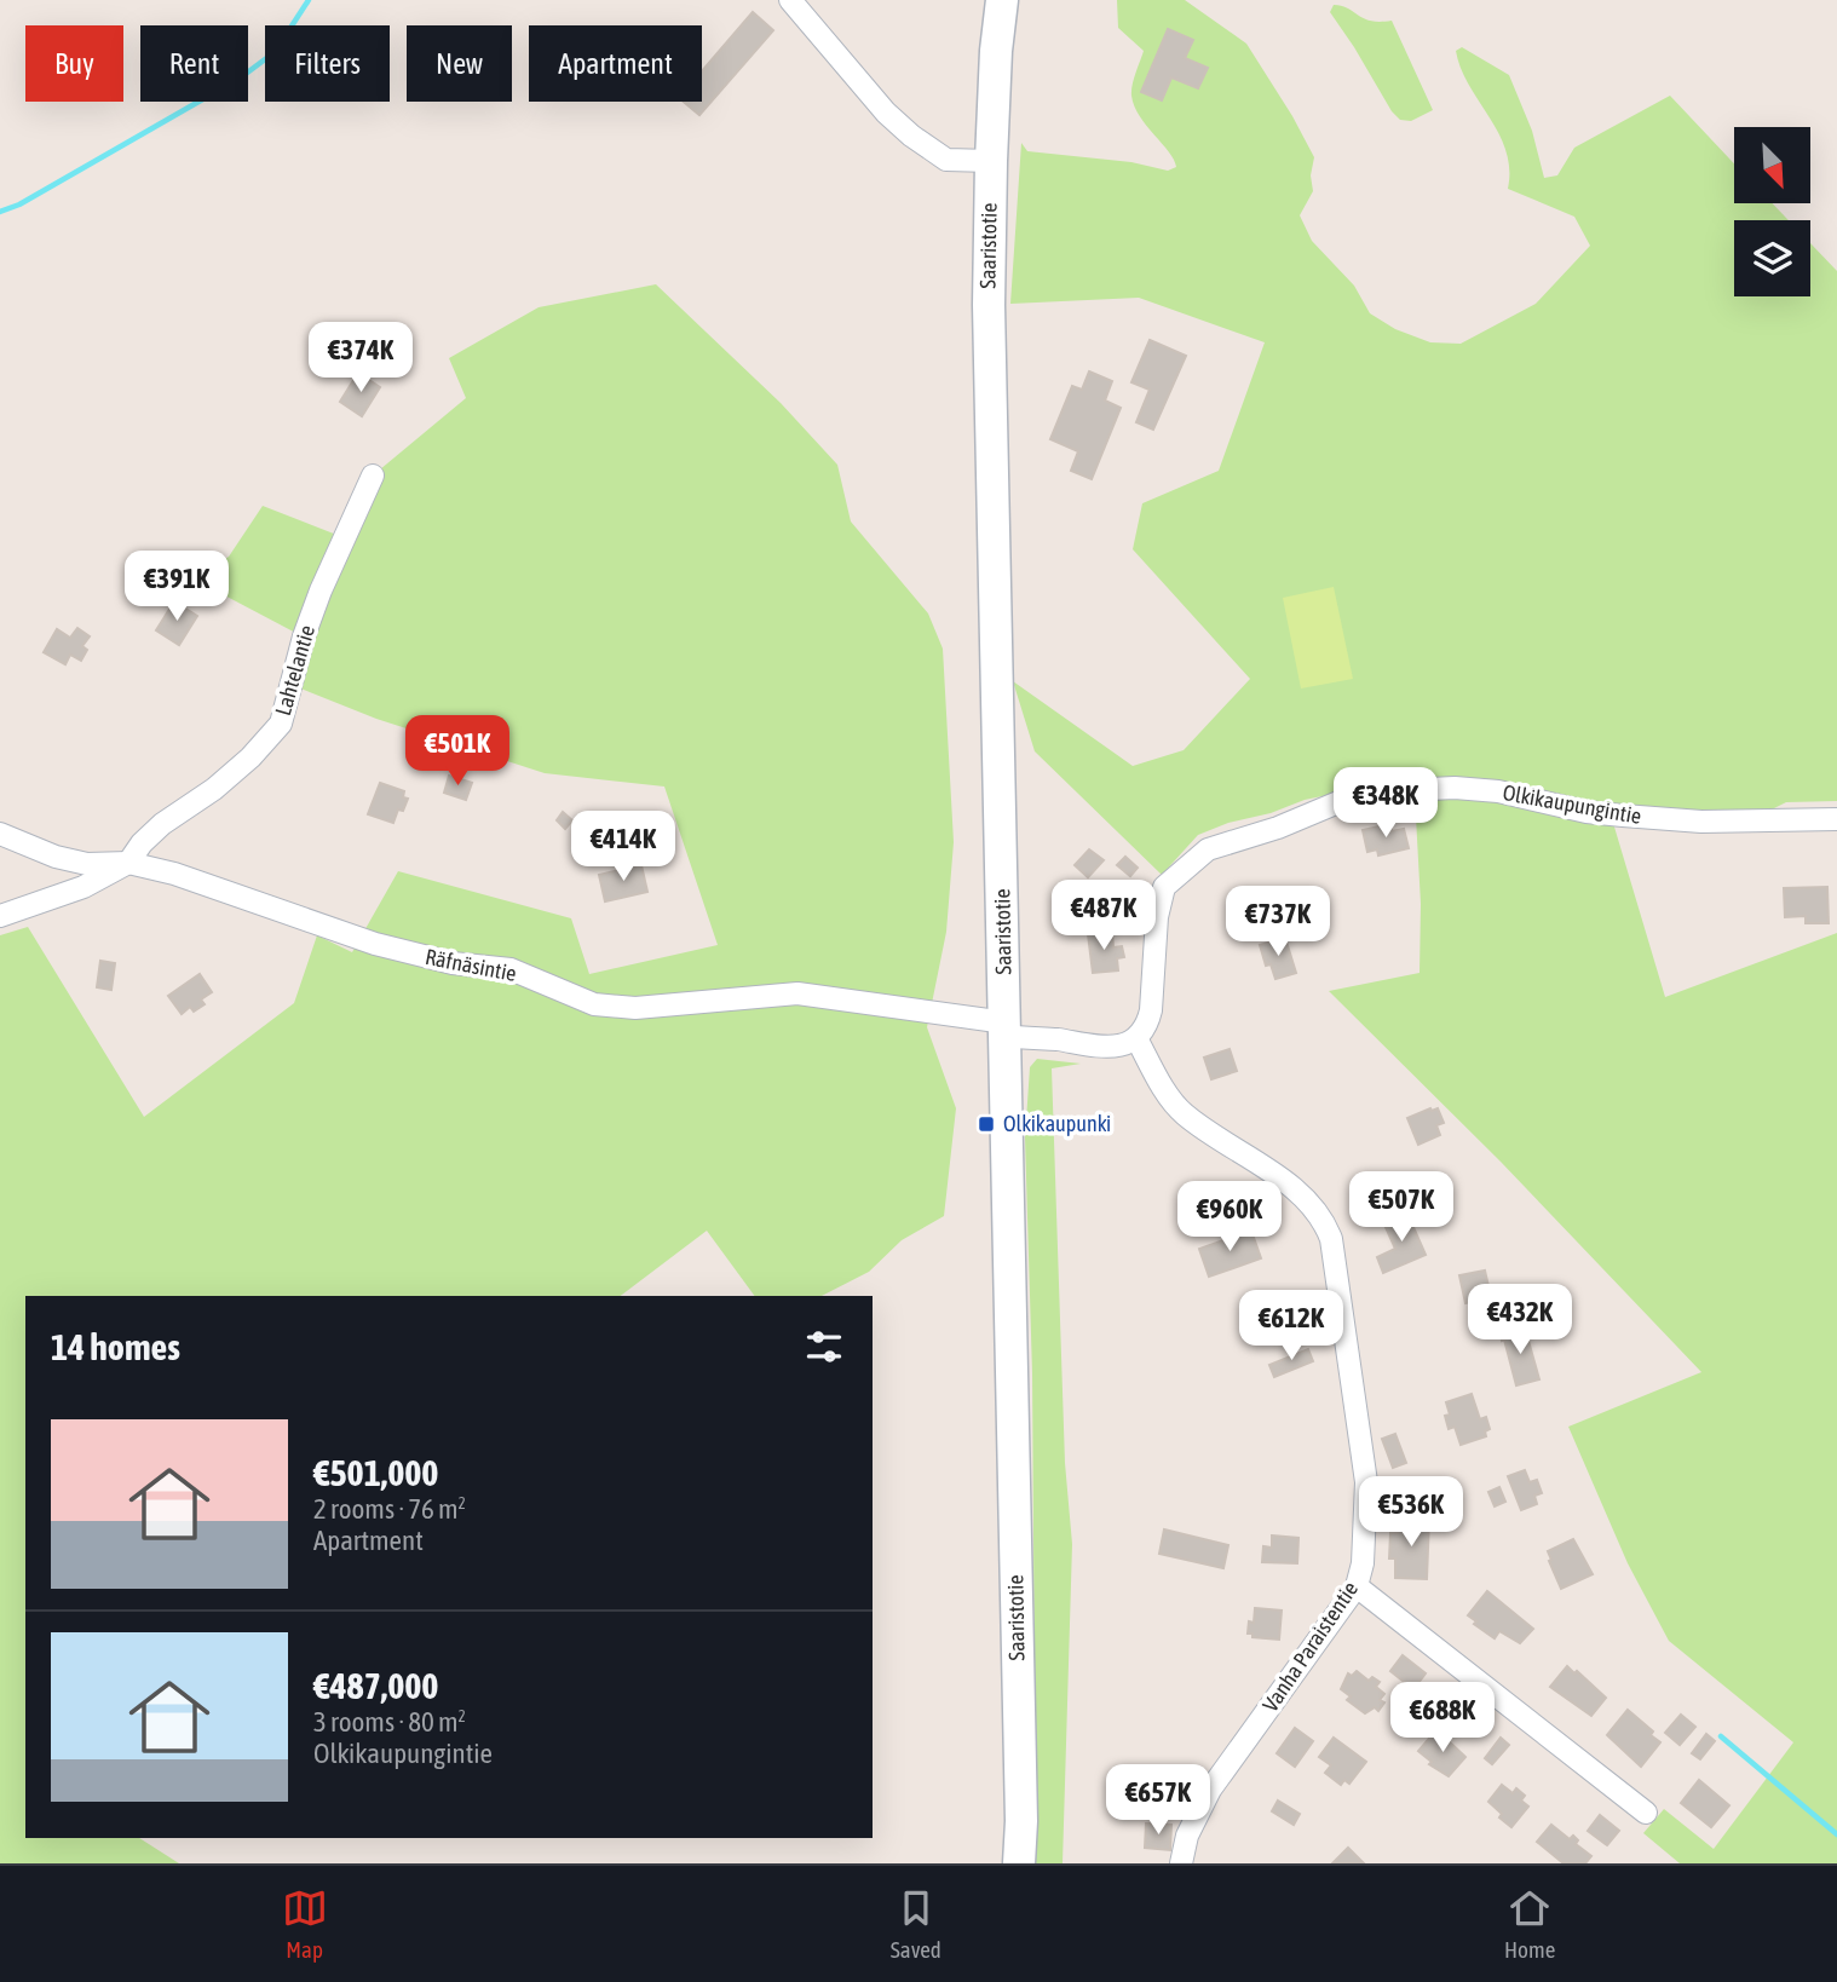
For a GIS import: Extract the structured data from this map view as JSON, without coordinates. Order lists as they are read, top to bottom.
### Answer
{
  "streets": {
    "main road": ["Saaristotie"],
    "street": [
      "Lahtelantie",
      "Olkikaupungintie",
      "Räfnäsintie",
      "Vanha Paraistentie"
    ]
  },
  "crossings": [
    ["Saaristotie", "Räfnäsintie"],
    ["Lahtelantie", "Räfnäsintie"],
    ["Olkikaupungintie", "Vanha Paraistentie"]
  ],
  "places": {
    "transit": ["Olkikaupunki"]
  },
  "north": "bottom right",
  "page": {
    "chip": [
      "Buy",
      "Rent",
      "Filters",
      "New",
      "Apartment"
    ],
    "price": [
      "€374K",
      "€391K",
      "€501K",
      "€348K",
      "€414K",
      "€487K",
      "€737K",
      "€507K",
      "€960K",
      "€432K",
      "€612K",
      "€536K",
      "€688K",
      "€657K"
    ],
    "heading": "14 homes",
    "list": [
      {
        "name": "€501,000",
        "note": "2 rooms · 76 m² · Apartment"
      },
      {
        "name": "€487,000",
        "note": "3 rooms · 80 m² · Olkikaupungintie"
      }
    ],
    "tabs": ["Map", "Saved", "Home"]
  }
}
